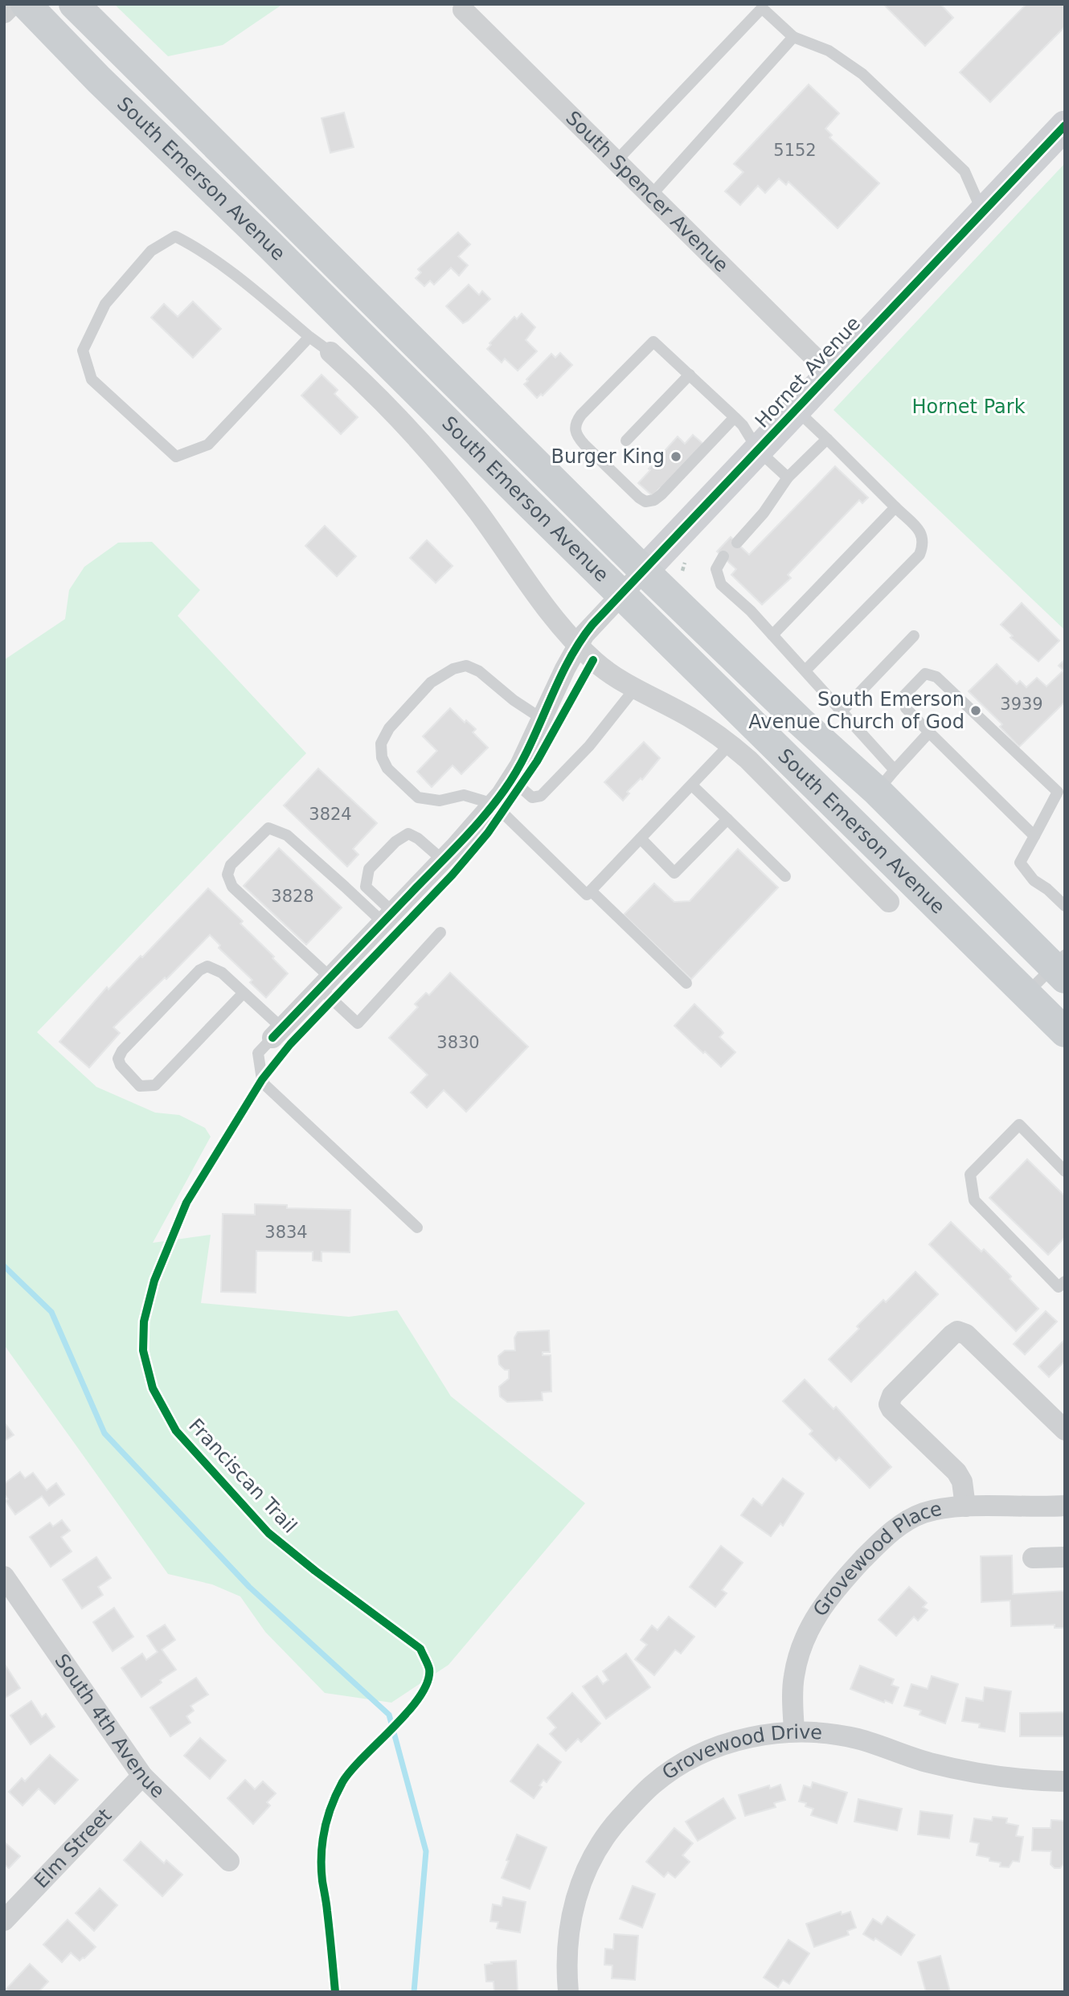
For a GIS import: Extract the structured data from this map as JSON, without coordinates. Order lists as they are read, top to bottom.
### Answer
{
  "streets": {
    "main road": ["South Emerson Avenue"],
    "street": [
      "South Spencer Avenue",
      "Hornet Avenue",
      "Grovewood Place",
      "South 4th Avenue",
      "Grovewood Drive",
      "Elm Street"
    ],
    "cycle path": ["Franciscan Trail"]
  },
  "crossings": [
    ["South Emerson Avenue", "Hornet Avenue"],
    ["South Spencer Avenue", "Hornet Avenue"],
    ["Grovewood Place", "Grovewood Drive"],
    ["South 4th Avenue", "Elm Street"]
  ],
  "parks": ["Hornet Park"],
  "places": ["Burger King", "South Emerson Avenue Church of God"],
  "house_numbers": [
    "5152",
    "3939",
    "3824",
    "3828",
    "3830",
    "3834"
  ]
}
